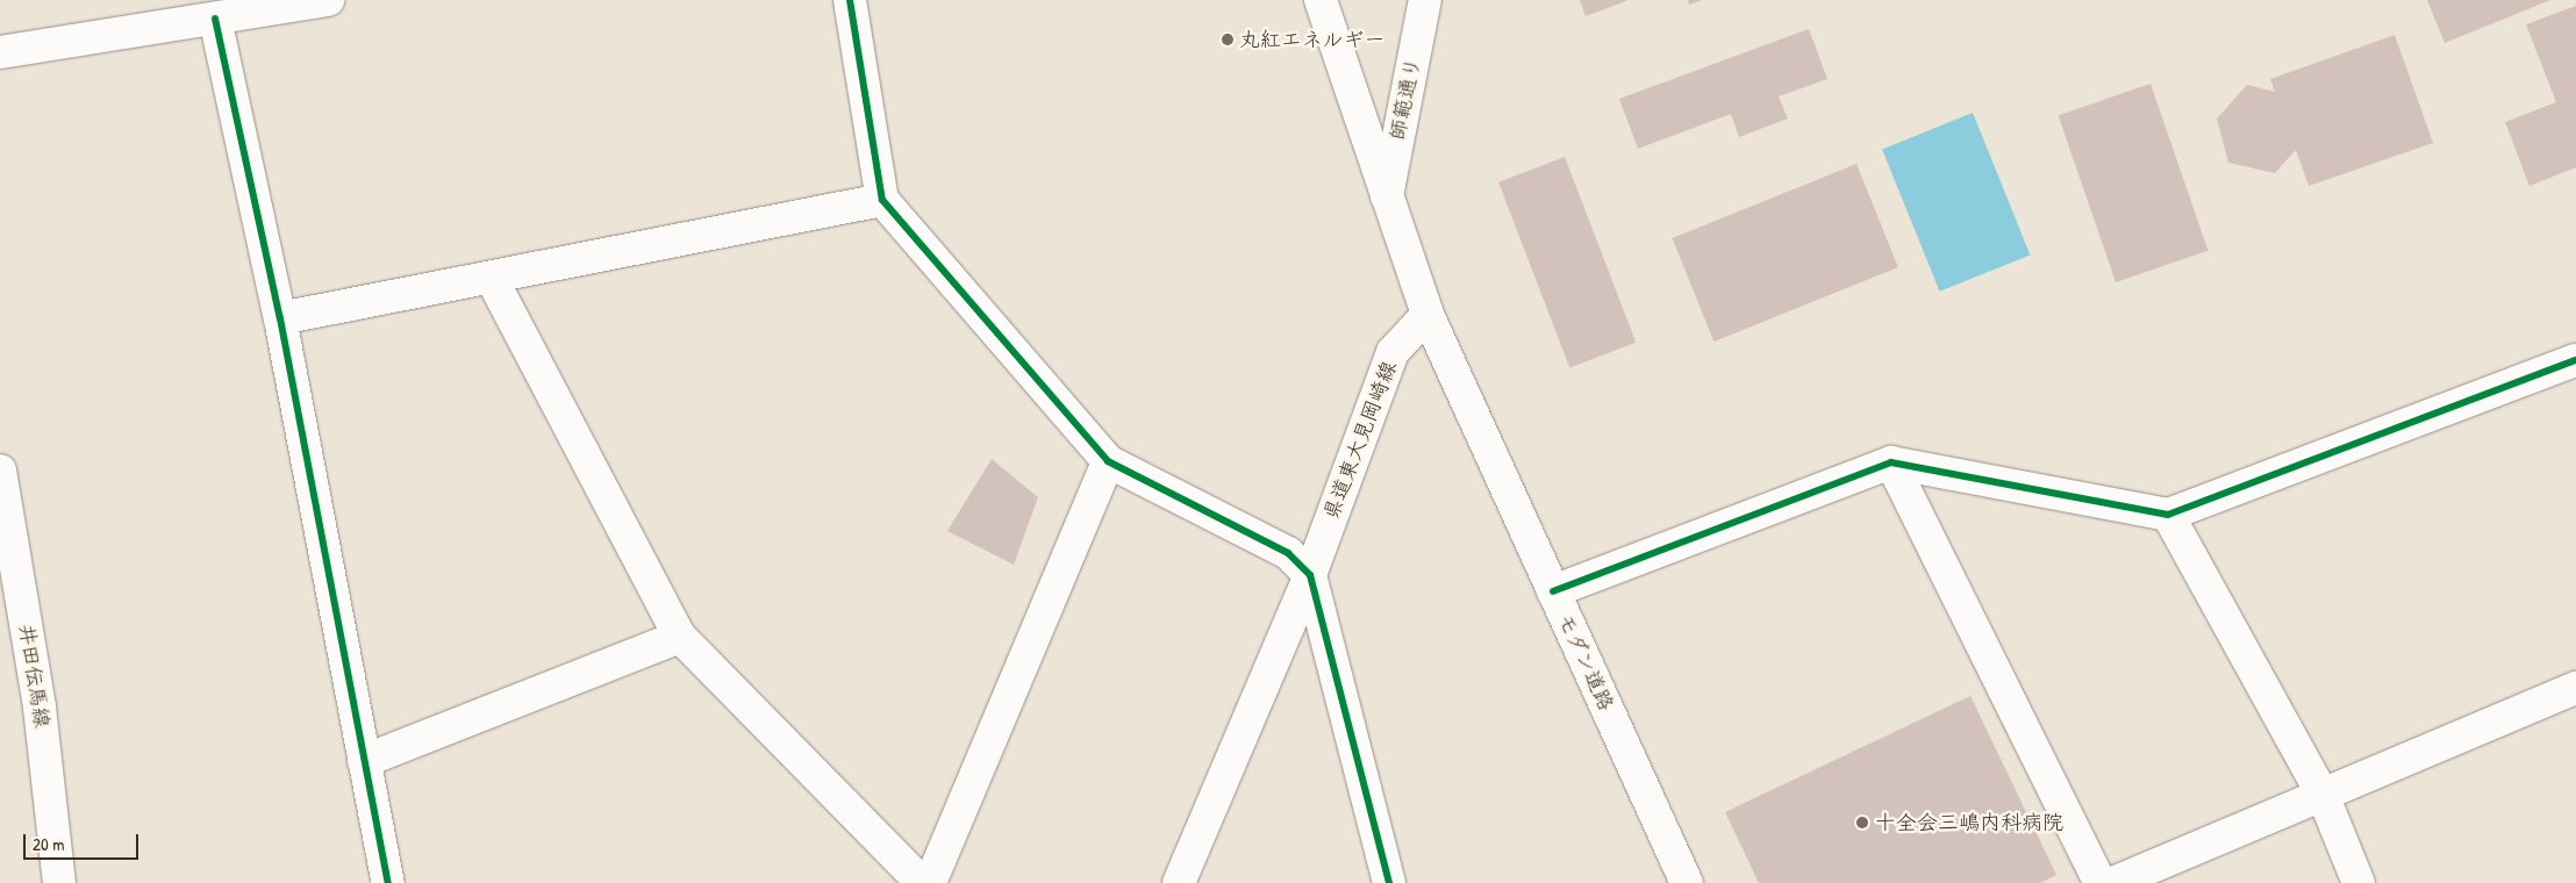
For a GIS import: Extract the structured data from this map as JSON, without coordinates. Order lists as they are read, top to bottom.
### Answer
{
  "streets": {
    "street": [
      "師範通り",
      "県道東大見岡崎線",
      "モダン道路",
      "井田伝馬線"
    ]
  },
  "crossings": [
    ["県道東大見岡崎線", "モダン道路"]
  ],
  "places": ["丸紅エネルギー", "十全会三嶋内科病院"],
  "scale_bar": "20 m"
}
